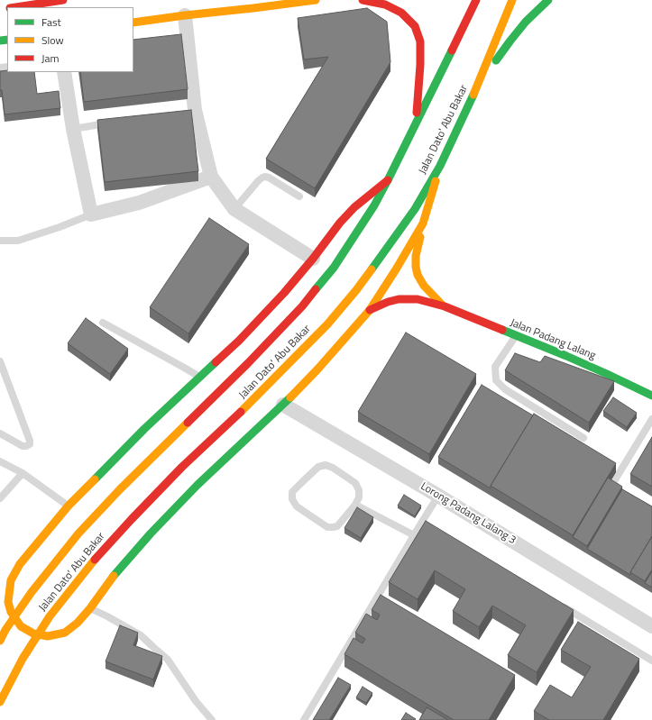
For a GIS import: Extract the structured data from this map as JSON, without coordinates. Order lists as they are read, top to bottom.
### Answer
{
  "streets": {
    "main road": ["Jalan Dato' Abu Bakar", "Jalan Padang Lalang"],
    "street": ["Lorong Padang Lalang 3"]
  },
  "legend": ["Fast", "Slow", "Jam"]
}
